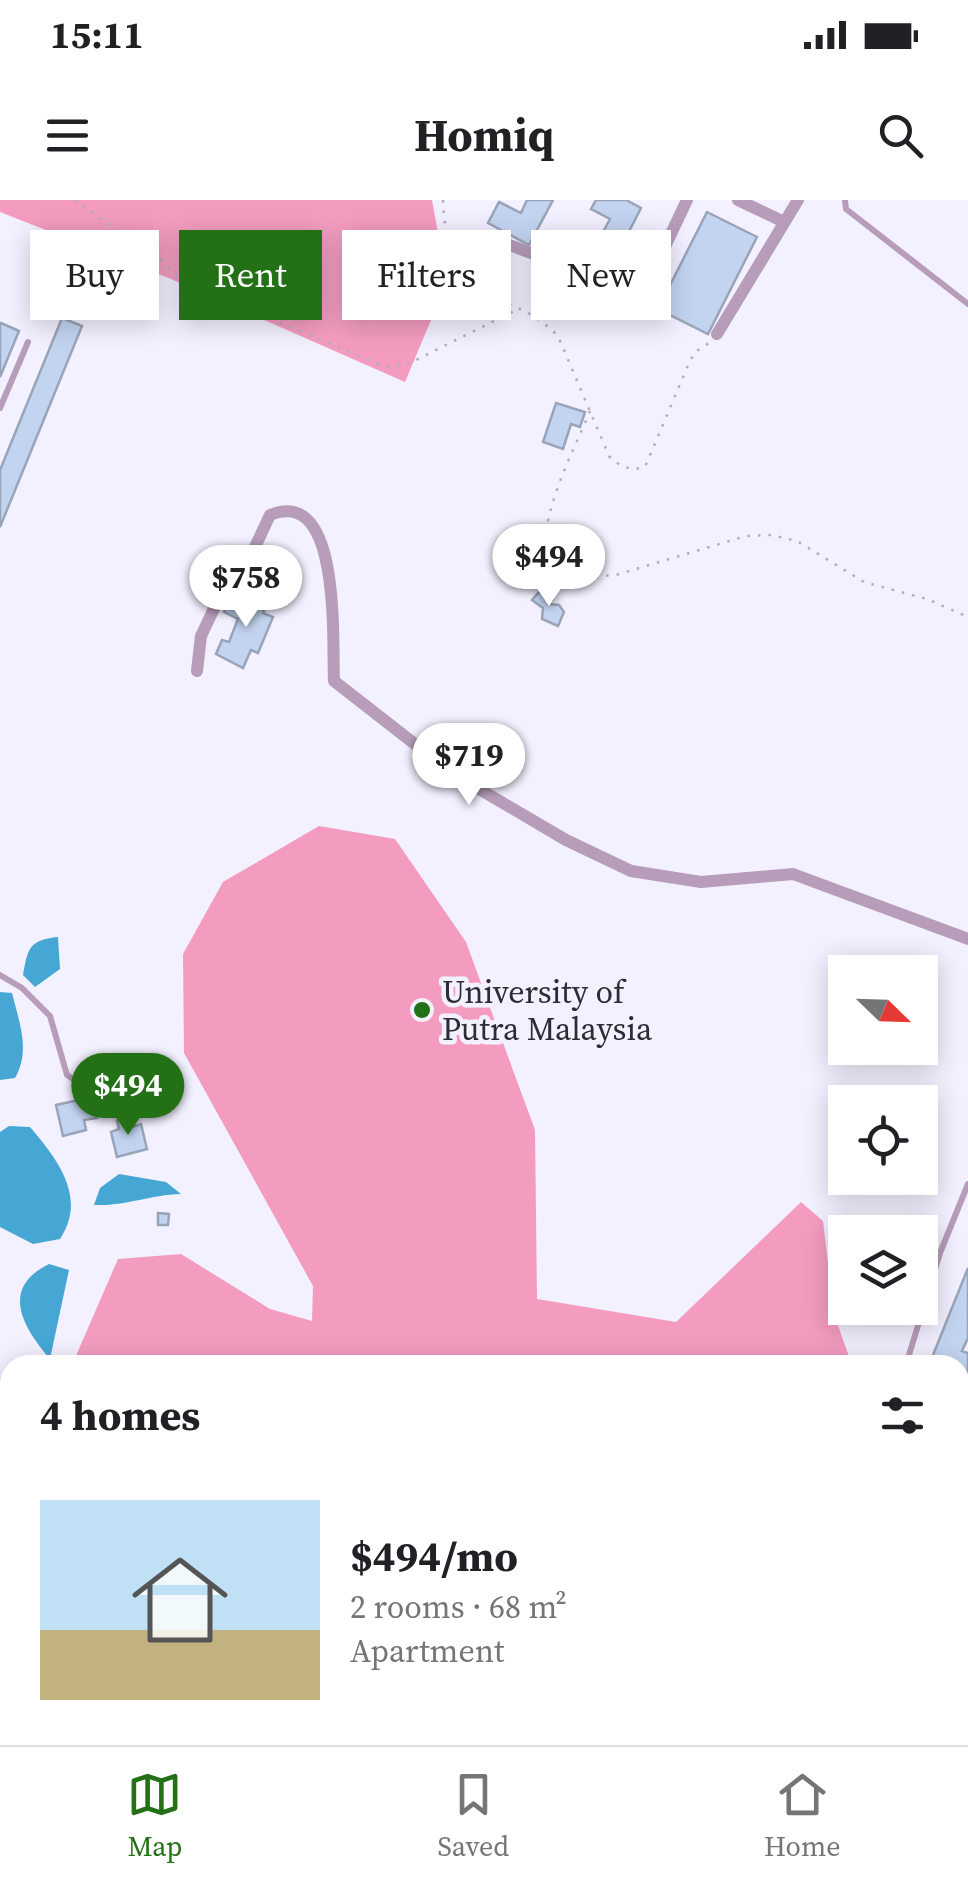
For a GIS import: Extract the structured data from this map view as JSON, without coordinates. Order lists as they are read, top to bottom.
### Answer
{
  "places": ["University of Putra Malaysia"],
  "north": "bottom right",
  "page": {
    "status": "15:11",
    "header": "Homiq",
    "chip": [
      "Buy",
      "Rent",
      "Filters",
      "New"
    ],
    "price": [
      "$494",
      "$758",
      "$719",
      "$494"
    ],
    "heading": "4 homes",
    "list": [
      {
        "name": "$494/mo",
        "note": "2 rooms · 68 m² · Apartment"
      }
    ],
    "tabs": ["Map", "Saved", "Home"]
  }
}
